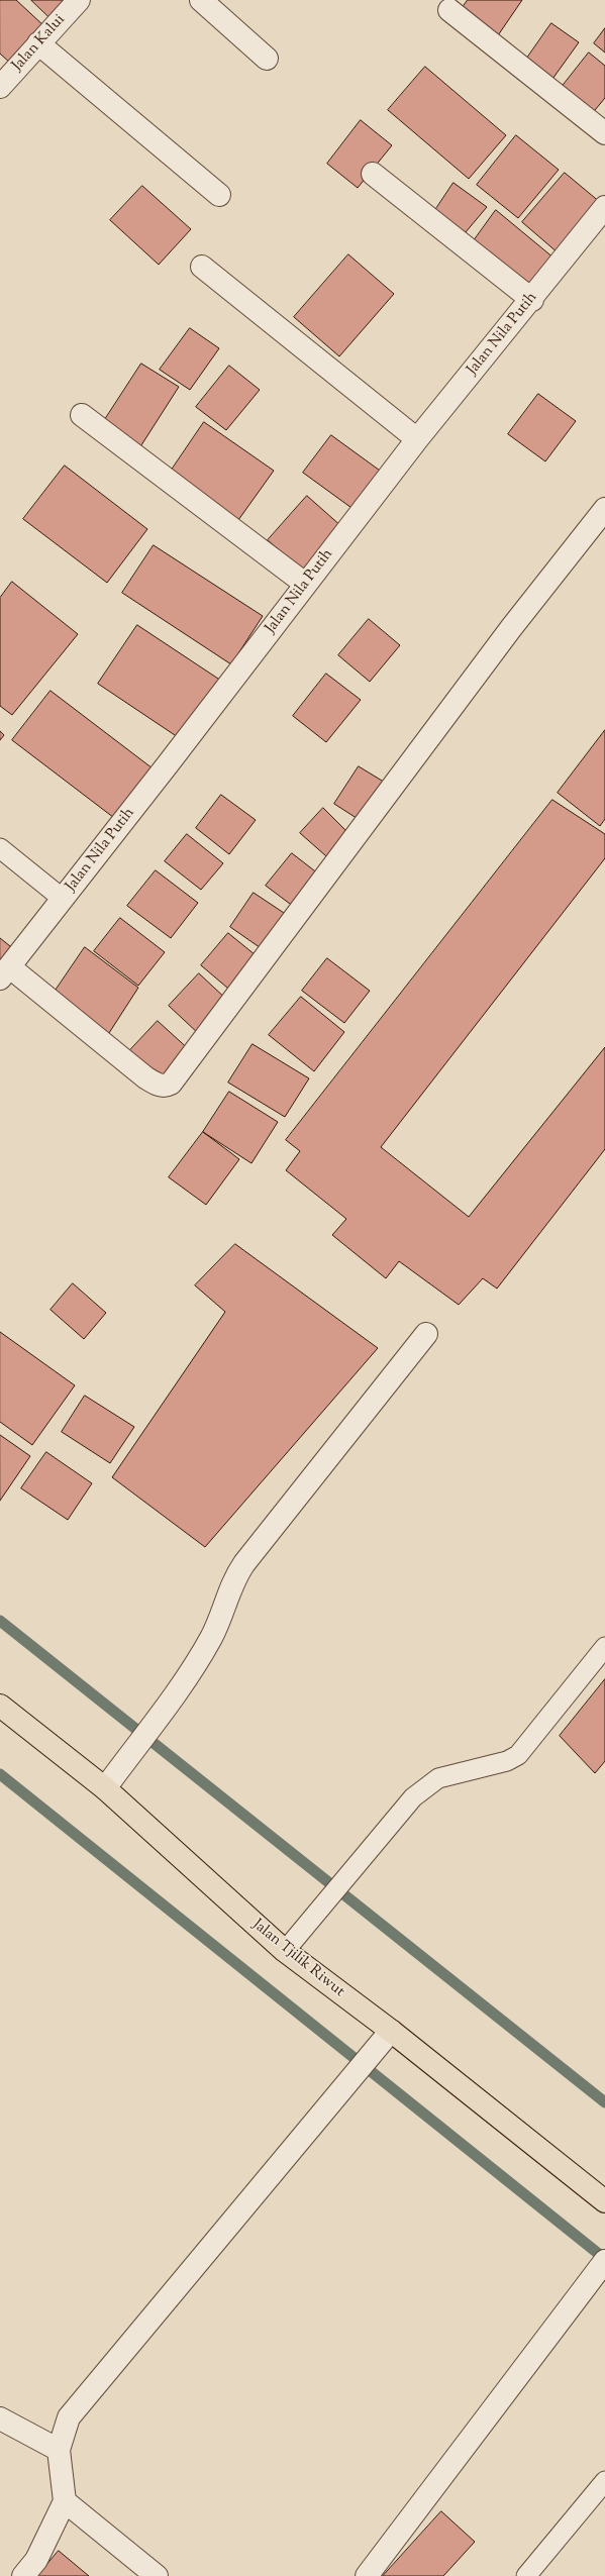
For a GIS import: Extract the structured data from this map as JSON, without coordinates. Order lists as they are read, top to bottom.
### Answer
{
  "streets": {
    "highway": ["Jalan Tjilik Riwut"],
    "street": ["Jalan Kalui", "Jalan Nila Putih"]
  }
}
